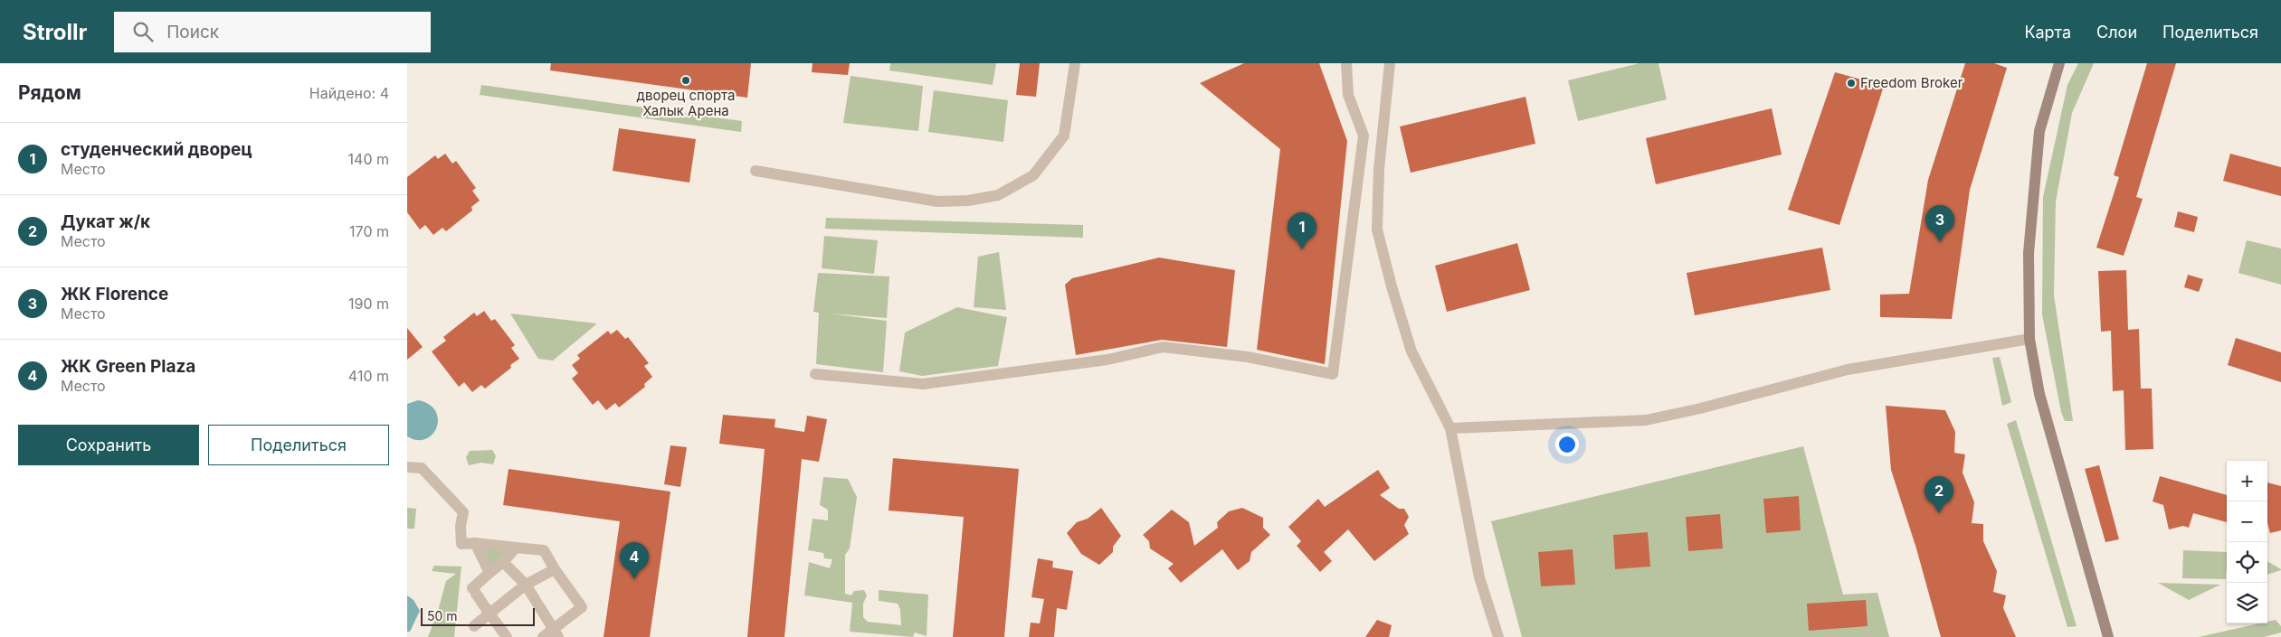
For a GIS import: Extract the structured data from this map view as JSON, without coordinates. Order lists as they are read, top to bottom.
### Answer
{
  "places": ["дворец спорта Халык Арена", "Freedom Broker"],
  "scale_bar": "50 m",
  "page": {
    "header": "Strollr",
    "search": "Поиск",
    "nav": ["Карта", "Слои", "Поделиться"],
    "heading": ["Рядом", "Найдено: 4"],
    "list": [
      {
        "mark": "1",
        "name": "студенческий дворец",
        "note": "Место",
        "value": "140 m"
      },
      {
        "mark": "2",
        "name": "Дукат ж/к",
        "note": "Место",
        "value": "170 m"
      },
      {
        "mark": "3",
        "name": "ЖК Florence",
        "note": "Место",
        "value": "190 m"
      },
      {
        "mark": "4",
        "name": "ЖК Green Plaza",
        "note": "Место",
        "value": "410 m"
      }
    ],
    "pins": [
      "3",
      "1",
      "2",
      "4"
    ],
    "buttons": ["Сохранить", "Поделиться"],
    "map_buttons": ["+", "−"],
    "scale": "50 m"
  }
}
